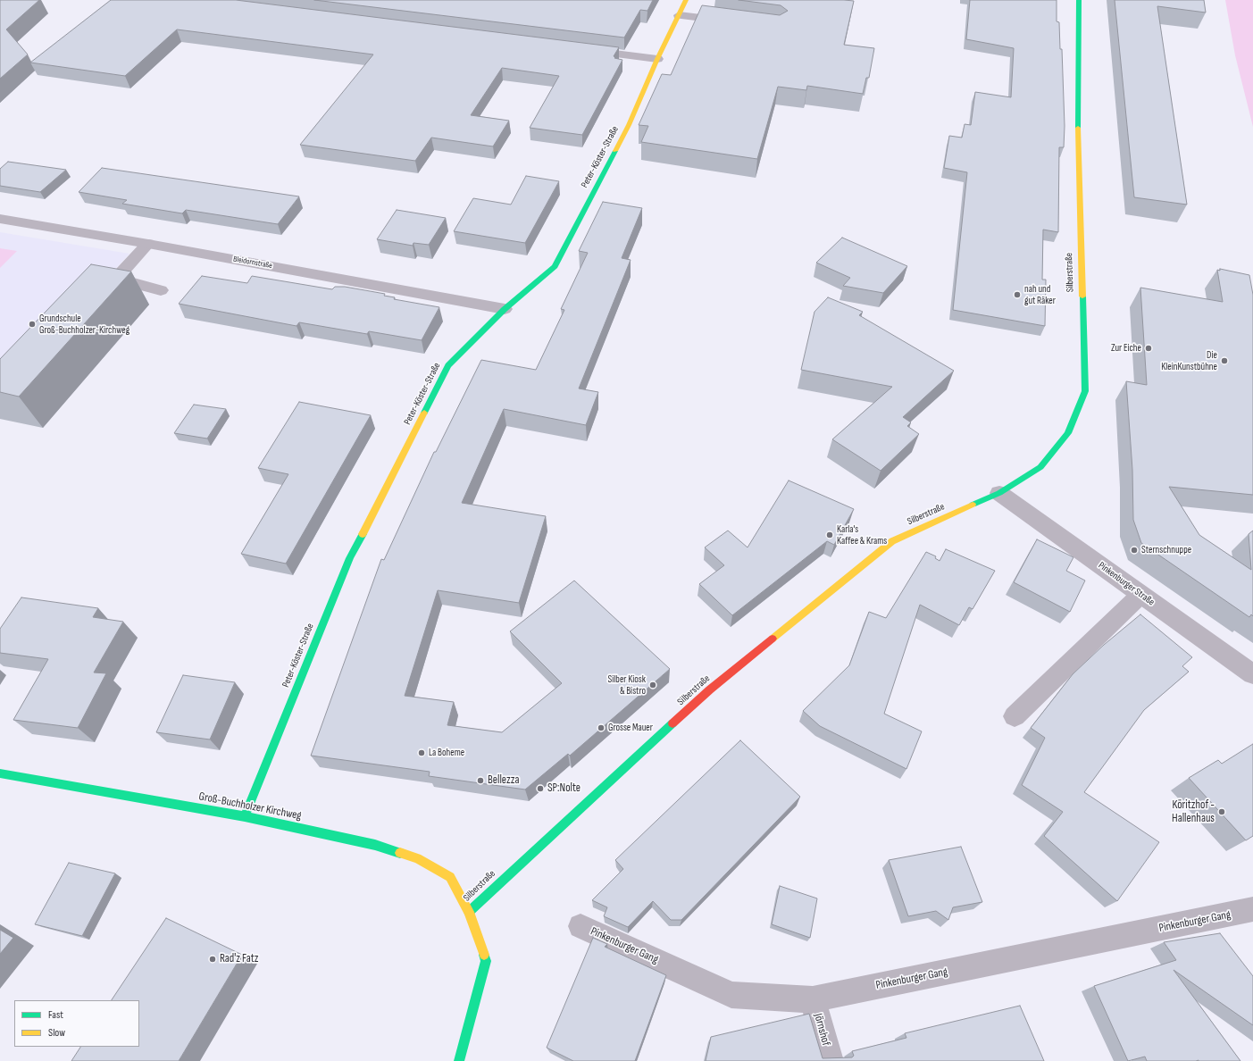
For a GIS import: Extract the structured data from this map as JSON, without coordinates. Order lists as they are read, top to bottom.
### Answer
{
  "streets": {
    "street": [
      "Peter-Köster-Straße",
      "Bleidornstraße",
      "Silberstraße",
      "Pinkenburger Straße",
      "Groß-Buchholzer Kirchweg",
      "Pinkenburger Gang",
      "Jörnshof"
    ]
  },
  "crossings": [
    ["Peter-Köster-Straße", "Bleidornstraße"],
    ["Peter-Köster-Straße", "Groß-Buchholzer Kirchweg"],
    ["Silberstraße", "Pinkenburger Straße"],
    ["Silberstraße", "Groß-Buchholzer Kirchweg"],
    ["Pinkenburger Gang", "Jörnshof"]
  ],
  "places": [
    "nah und gut Räker",
    "Grundschule Groß-Buchholzer-Kirchweg",
    "Zur Eiche",
    "Die KleinKunstbühne",
    "Karla's Kaffee & Krams",
    "Sternschnuppe",
    "Silber Kiosk & Bistro",
    "Grosse Mauer",
    "La Boheme",
    "Bellezza",
    "SP:Nolte",
    "Köritzhof - Hallenhaus",
    "Rad'z Fatz"
  ],
  "legend": ["Fast", "Slow"]
}
